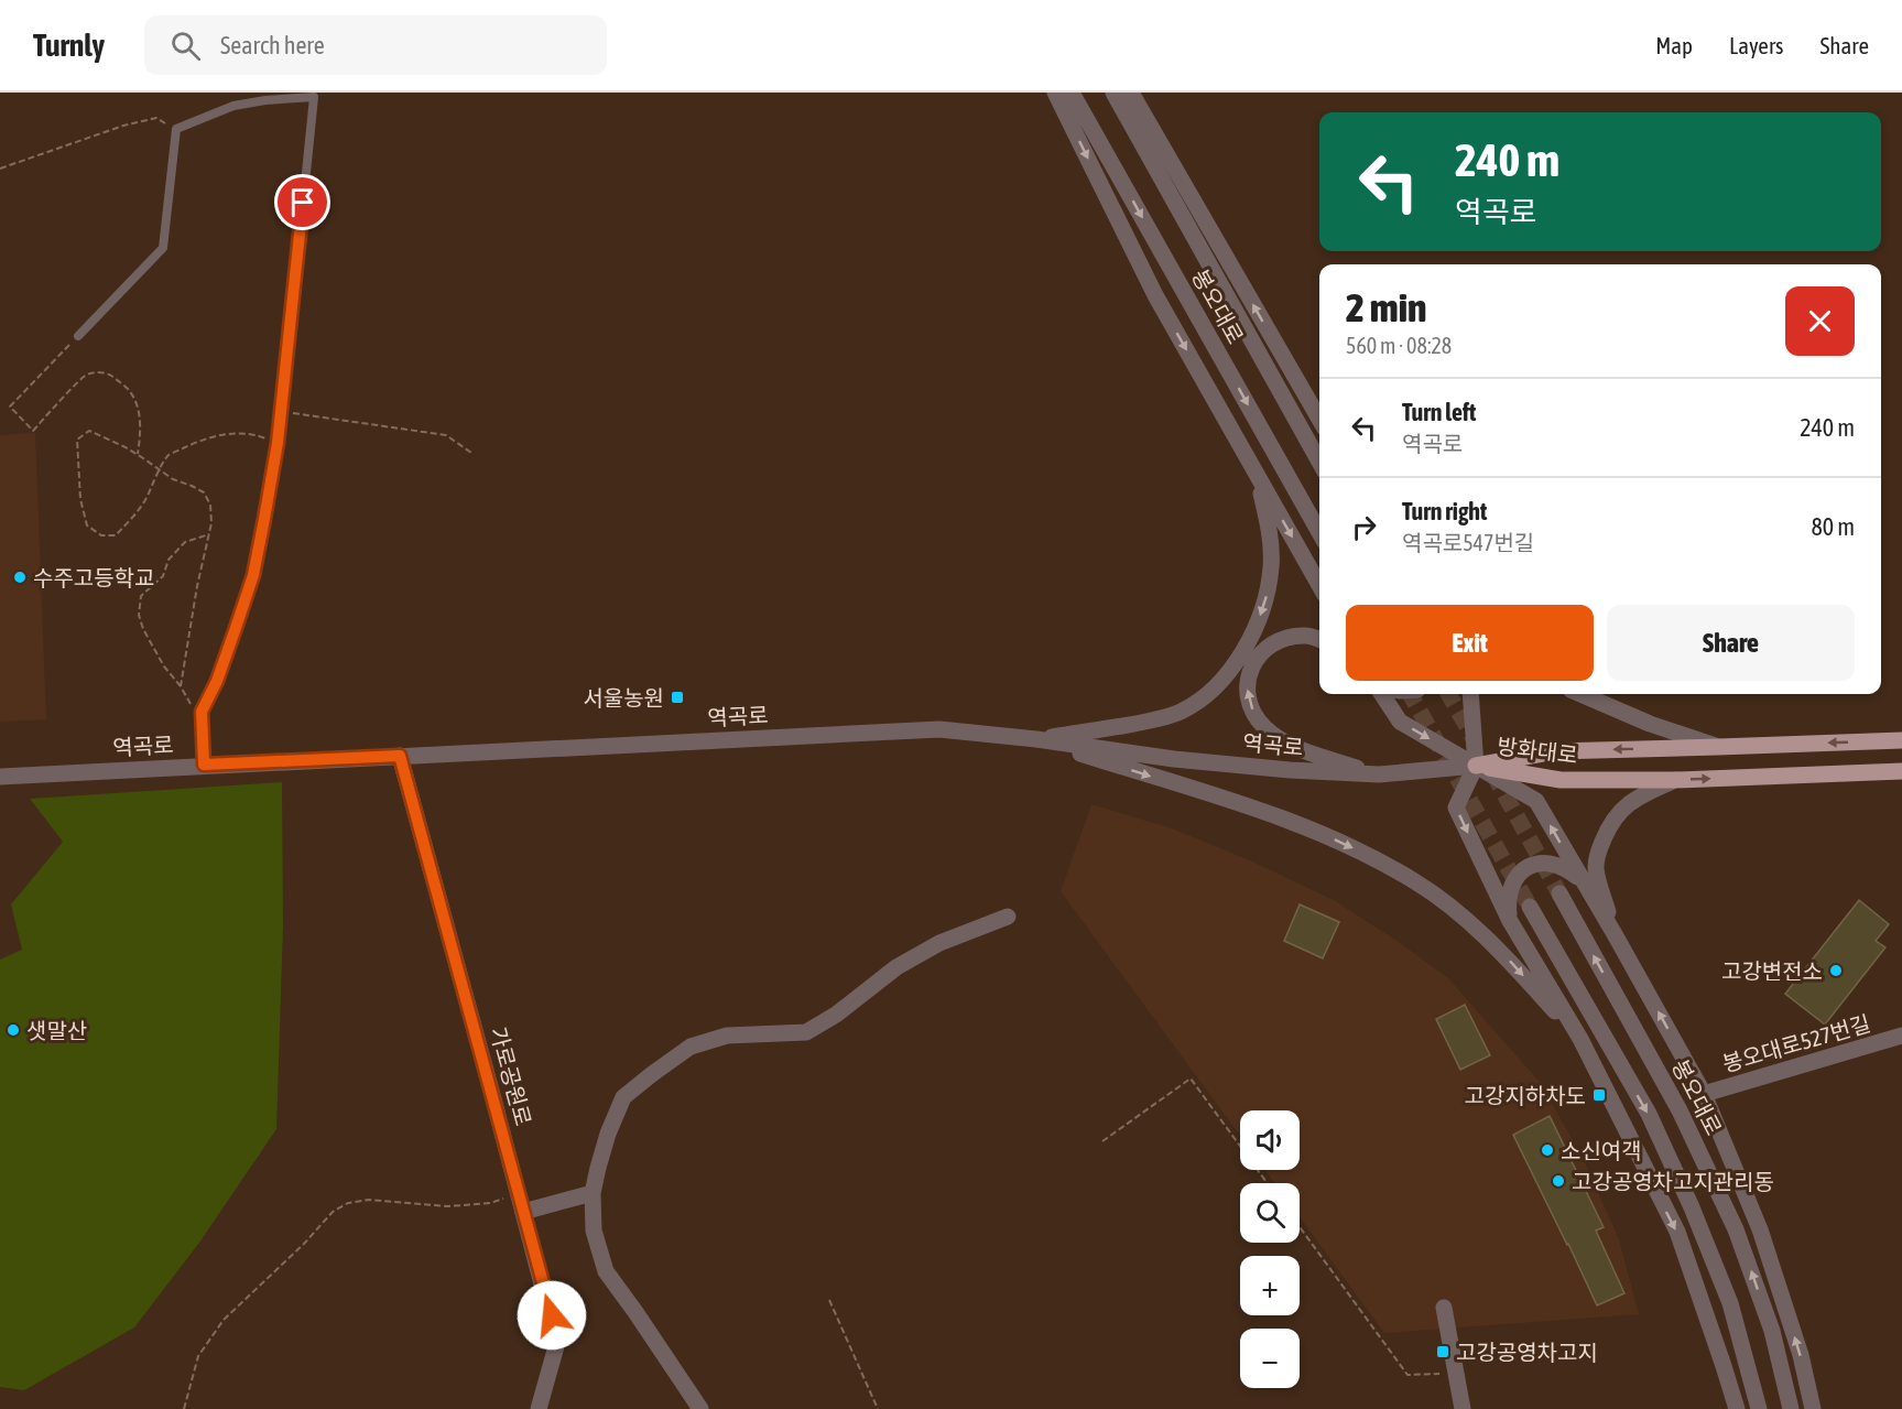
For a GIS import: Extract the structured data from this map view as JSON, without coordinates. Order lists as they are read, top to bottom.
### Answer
{
  "streets": {
    "main road": ["방화대로"],
    "street": [
      "봉오대로",
      "역곡로",
      "봉오대로527번길",
      "가로공원로"
    ]
  },
  "crossings": [
    ["역곡로", "방화대로"],
    ["역곡로", "가로공원로"]
  ],
  "places": {
    "other": [
      "수주고등학교",
      "고강변전소",
      "샛말산",
      "소신여객",
      "고강공영차고지관리동"
    ],
    "transit": ["서울농원", "고강지하차도", "고강공영차고지"]
  },
  "page": {
    "header": "Turnly",
    "search": "Search here",
    "nav": ["Map", "Layers", "Share"],
    "turn": ["240 m", "역곡로"],
    "heading": ["2 min", "560 m · 08:28"],
    "list": [
      {
        "name": "Turn left",
        "note": "역곡로",
        "value": "240 m"
      },
      {
        "name": "Turn right",
        "note": "역곡로547번길",
        "value": "80 m"
      }
    ],
    "buttons": ["Exit", "Share"],
    "map_buttons": ["+", "−"]
  }
}
